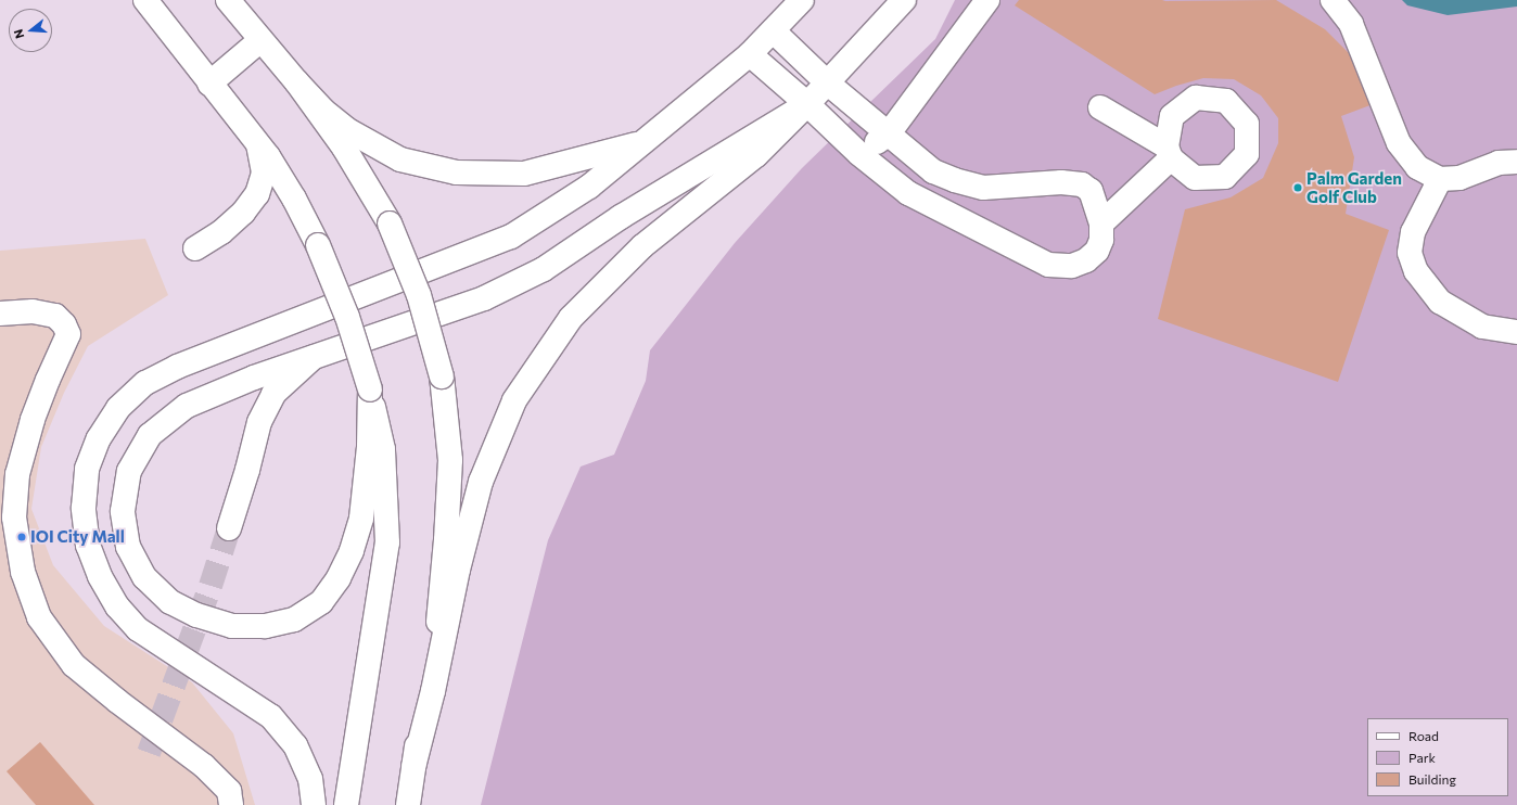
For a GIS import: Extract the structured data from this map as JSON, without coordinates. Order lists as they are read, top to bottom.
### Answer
{
  "places": ["Palm Garden Golf Club", "IOI City Mall"],
  "legend": ["Road", "Park", "Building"],
  "north": "left"
}
